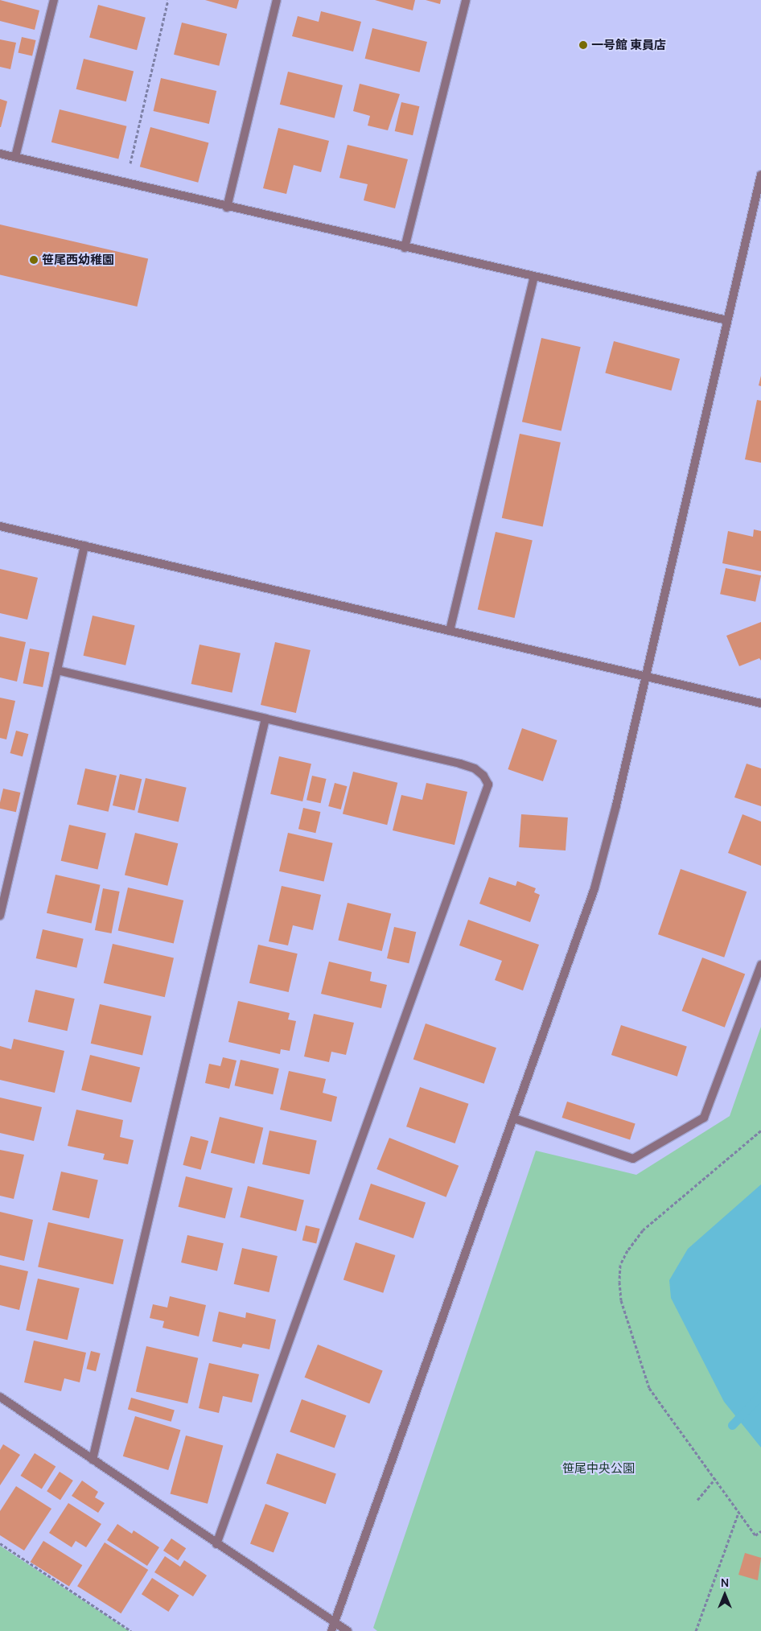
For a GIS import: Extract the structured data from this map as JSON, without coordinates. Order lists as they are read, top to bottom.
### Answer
{
  "parks": ["笹尾中央公園"],
  "places": ["一号館 東員店", "笹尾西幼稚園"],
  "north": "top"
}
